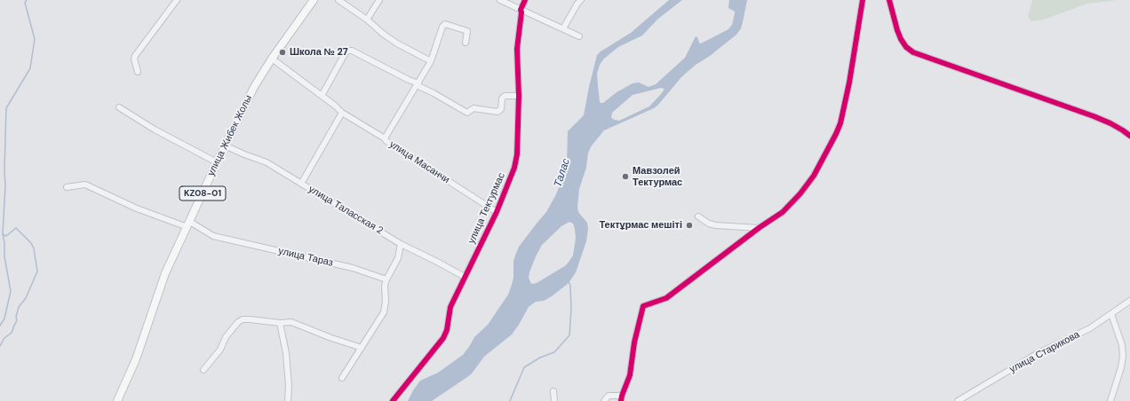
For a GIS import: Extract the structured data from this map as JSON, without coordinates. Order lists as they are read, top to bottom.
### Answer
{
  "streets": {
    "main road": ["улица Жибек Жолы", "KZ08-01"],
    "street": [
      "улица Масанчи",
      "улица Тектурмас",
      "улица Таласская 2",
      "улица Тараз",
      "улица Старикова"
    ]
  },
  "crossings": [
    ["улица Жибек Жолы", "улица Масанчи"],
    ["улица Жибек Жолы", "улица Таласская 2"],
    ["улица Жибек Жолы", "улица Тараз"],
    ["улица Масанчи", "улица Тектурмас"],
    ["улица Тектурмас", "улица Таласская 2"]
  ],
  "water": ["Талас"],
  "places": ["Школа № 27", "Мавзолей Тектурмас", "Тектұрмас мешіті"]
}
